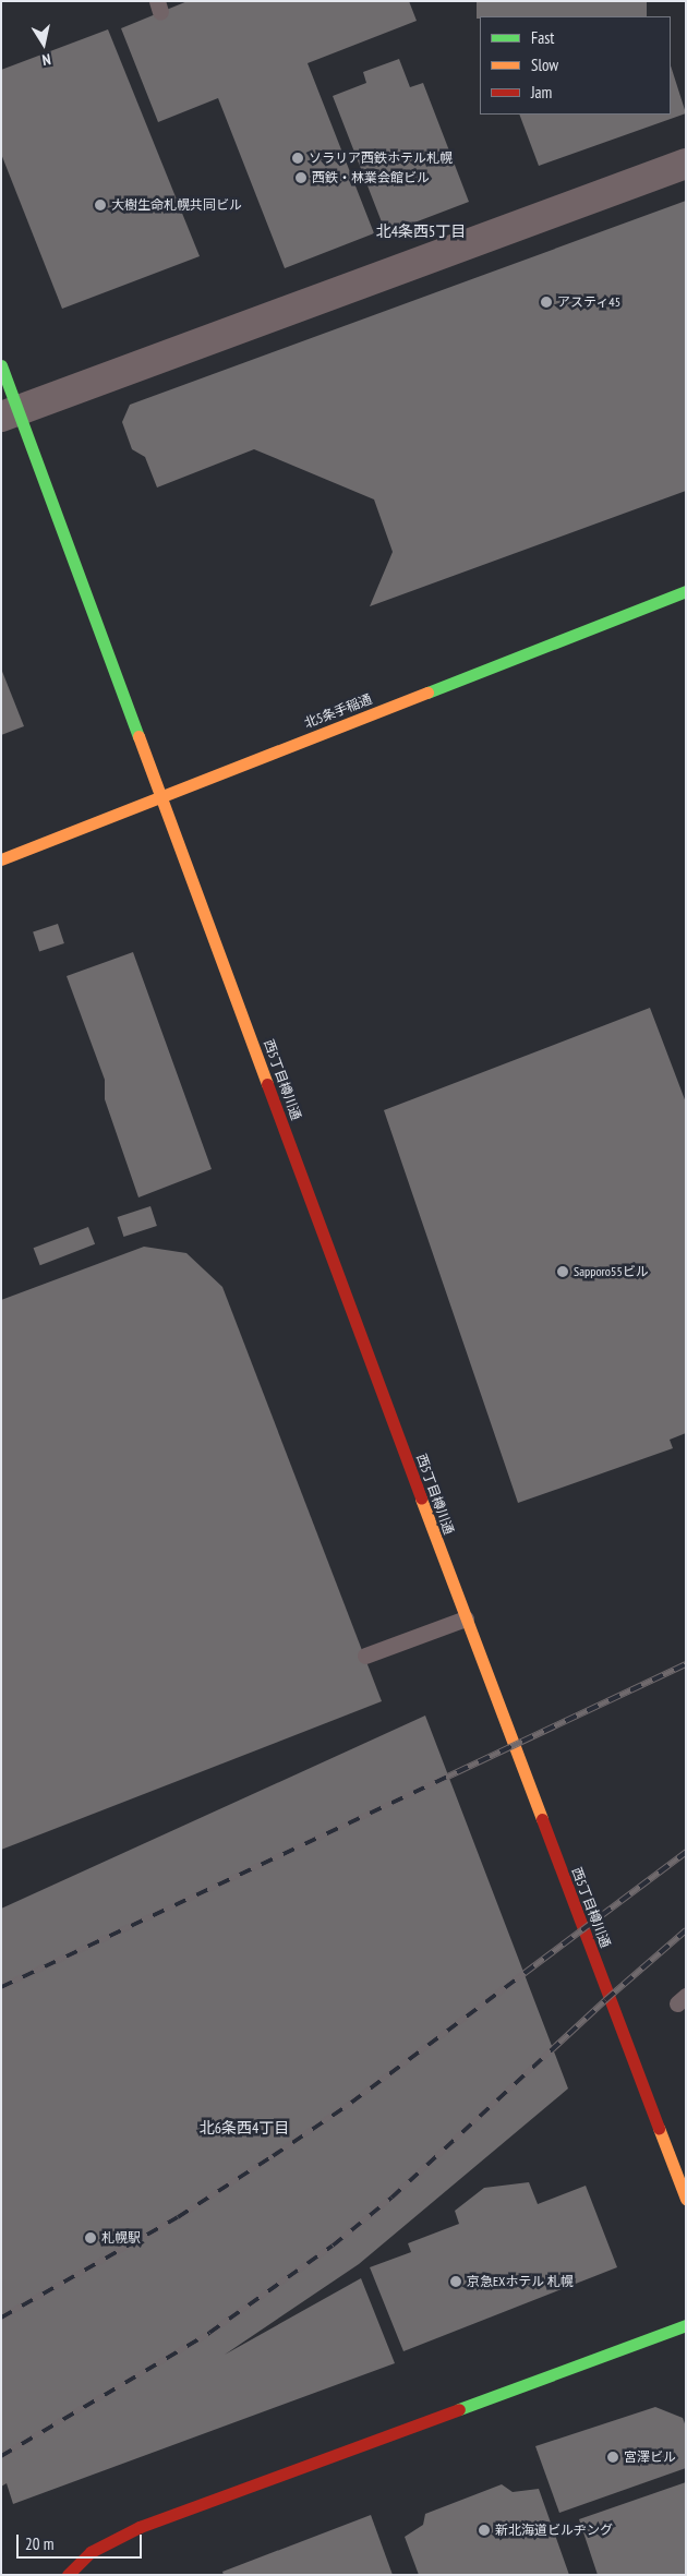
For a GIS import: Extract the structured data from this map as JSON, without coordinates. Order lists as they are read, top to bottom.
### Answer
{
  "streets": {
    "street": ["北5条手稲通", "西5丁目樽川通"]
  },
  "crossings": [
    ["北5条手稲通", "西5丁目樽川通"]
  ],
  "districts": ["北4条西5丁目", "北6条西4丁目"],
  "places": [
    "ソラリア西鉄ホテル札幌",
    "西鉄・林業会館ビル",
    "大樹生命札幌共同ビル",
    "アスティ45",
    "Sapporo55ビル",
    "札幌駅",
    "京急EXホテル 札幌",
    "宮澤ビル",
    "新北海道ビルヂング"
  ],
  "legend": ["Fast", "Slow", "Jam"],
  "scale_bar": "20 m",
  "north": "bottom"
}
